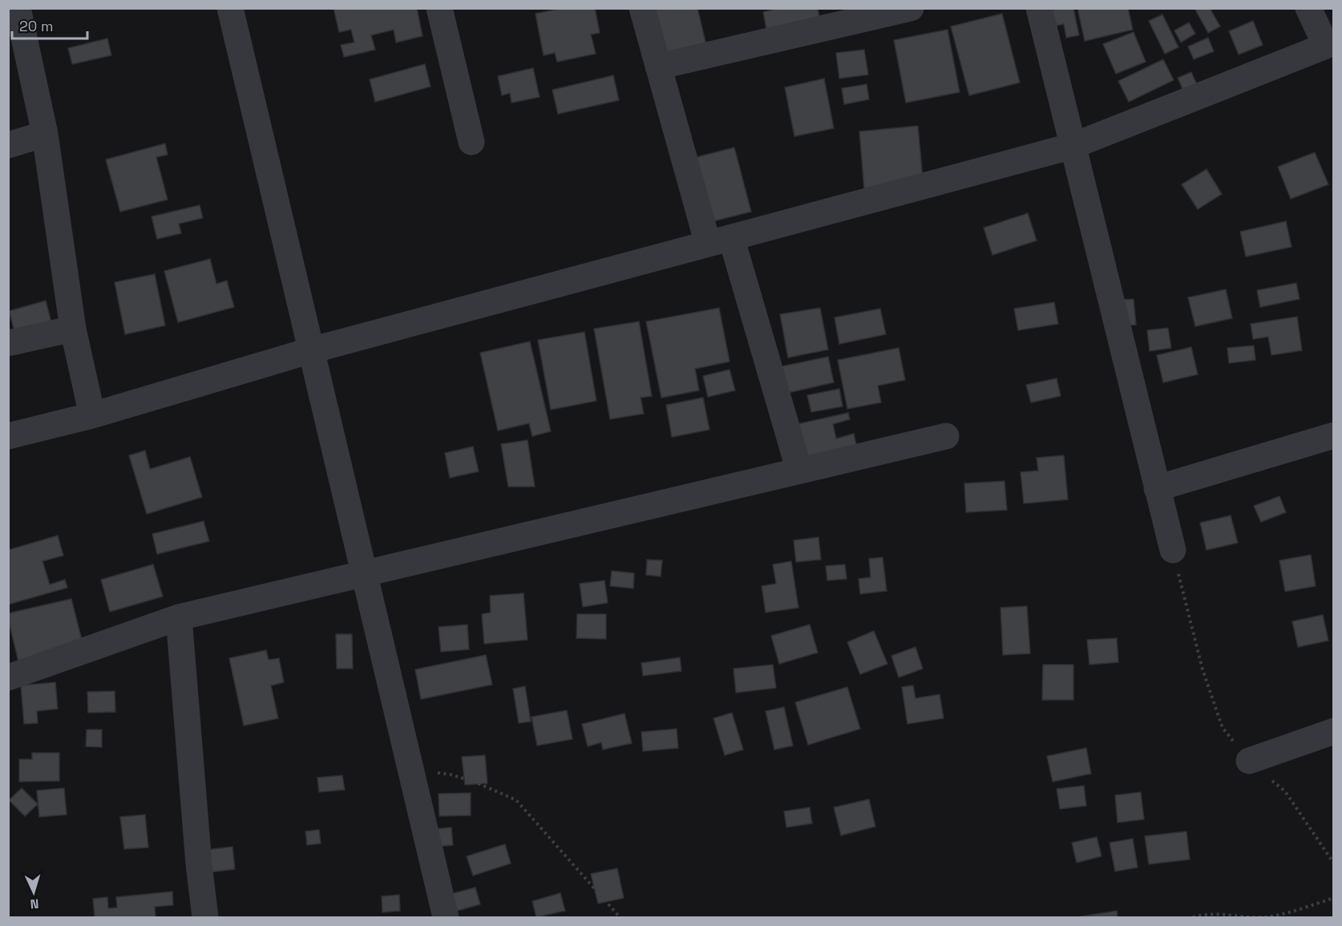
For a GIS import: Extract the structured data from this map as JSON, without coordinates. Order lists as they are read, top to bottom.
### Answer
{
  "scale_bar": "20 m",
  "north": "bottom"
}
